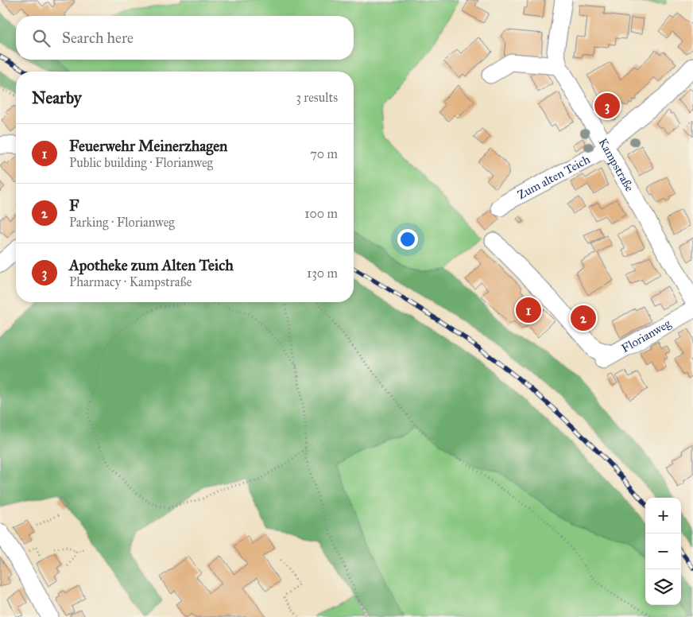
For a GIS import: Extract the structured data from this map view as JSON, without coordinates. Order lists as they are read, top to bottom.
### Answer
{
  "streets": {
    "street": ["Kampstraße", "Zum alten Teich", "Florianweg"]
  },
  "crossings": [
    ["Kampstraße", "Zum alten Teich"]
  ],
  "page": {
    "search": "Search here",
    "heading": ["Nearby", "3 results"],
    "pins": ["3", "1", "2"],
    "list": [
      {
        "mark": "1",
        "name": "Feuerwehr Meinerzhagen",
        "note": "Public building · Florianweg",
        "value": "70 m"
      },
      {
        "mark": "2",
        "name": "F",
        "note": "Parking · Florianweg",
        "value": "100 m"
      },
      {
        "mark": "3",
        "name": "Apotheke zum Alten Teich",
        "note": "Pharmacy · Kampstraße",
        "value": "130 m"
      }
    ],
    "map_buttons": ["+", "−"]
  }
}
